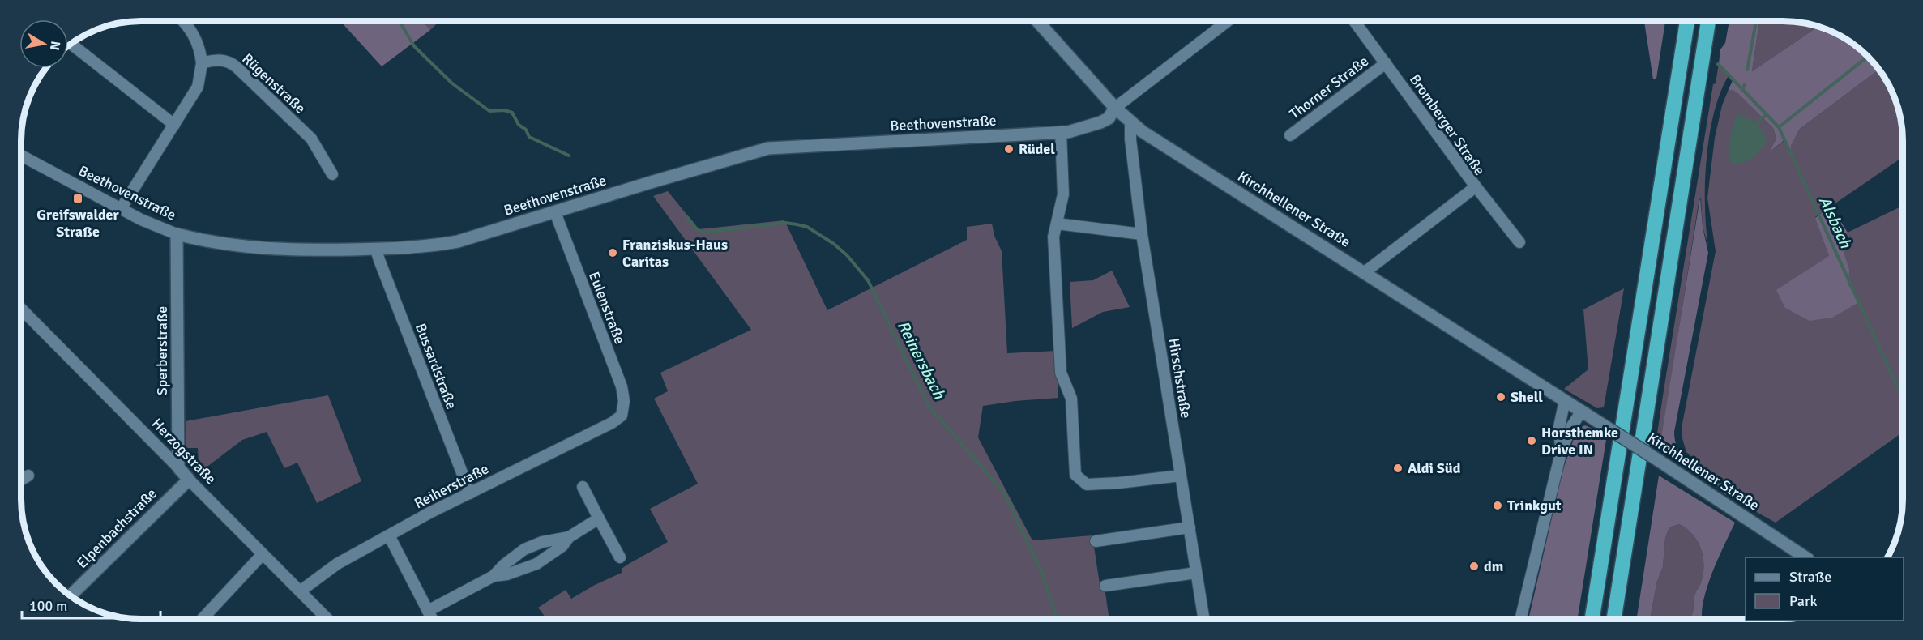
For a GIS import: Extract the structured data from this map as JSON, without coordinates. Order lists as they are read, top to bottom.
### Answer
{
  "streets": {
    "street": [
      "Rügenstraße",
      "Thorner Straße",
      "Beethovenstraße",
      "Bromberger Straße",
      "Kirchhellener Straße",
      "Eulenstraße",
      "Sperberstraße",
      "Bussardstraße",
      "Hirschstraße",
      "Herzogstraße",
      "Reiherstraße",
      "Elpenbachstraße"
    ]
  },
  "crossings": [
    ["Thorner Straße", "Bromberger Straße"],
    ["Beethovenstraße", "Kirchhellener Straße"],
    ["Beethovenstraße", "Eulenstraße"],
    ["Beethovenstraße", "Sperberstraße"],
    ["Beethovenstraße", "Bussardstraße"],
    ["Bromberger Straße", "Kirchhellener Straße"],
    ["Kirchhellener Straße", "Hirschstraße"],
    ["Eulenstraße", "Reiherstraße"],
    ["Sperberstraße", "Herzogstraße"],
    ["Bussardstraße", "Reiherstraße"],
    ["Herzogstraße", "Reiherstraße"],
    ["Herzogstraße", "Elpenbachstraße"]
  ],
  "water": ["Alsbach", "Reinersbach"],
  "places": {
    "other": [
      "Rüdel",
      "Franziskus-Haus Caritas",
      "Shell",
      "Horsthemke Drive IN",
      "Aldi Süd",
      "Trinkgut",
      "dm"
    ],
    "transit": ["Greifswalder Straße"]
  },
  "legend": ["Straße", "Park"],
  "scale_bar": "100 m",
  "north": "right"
}
